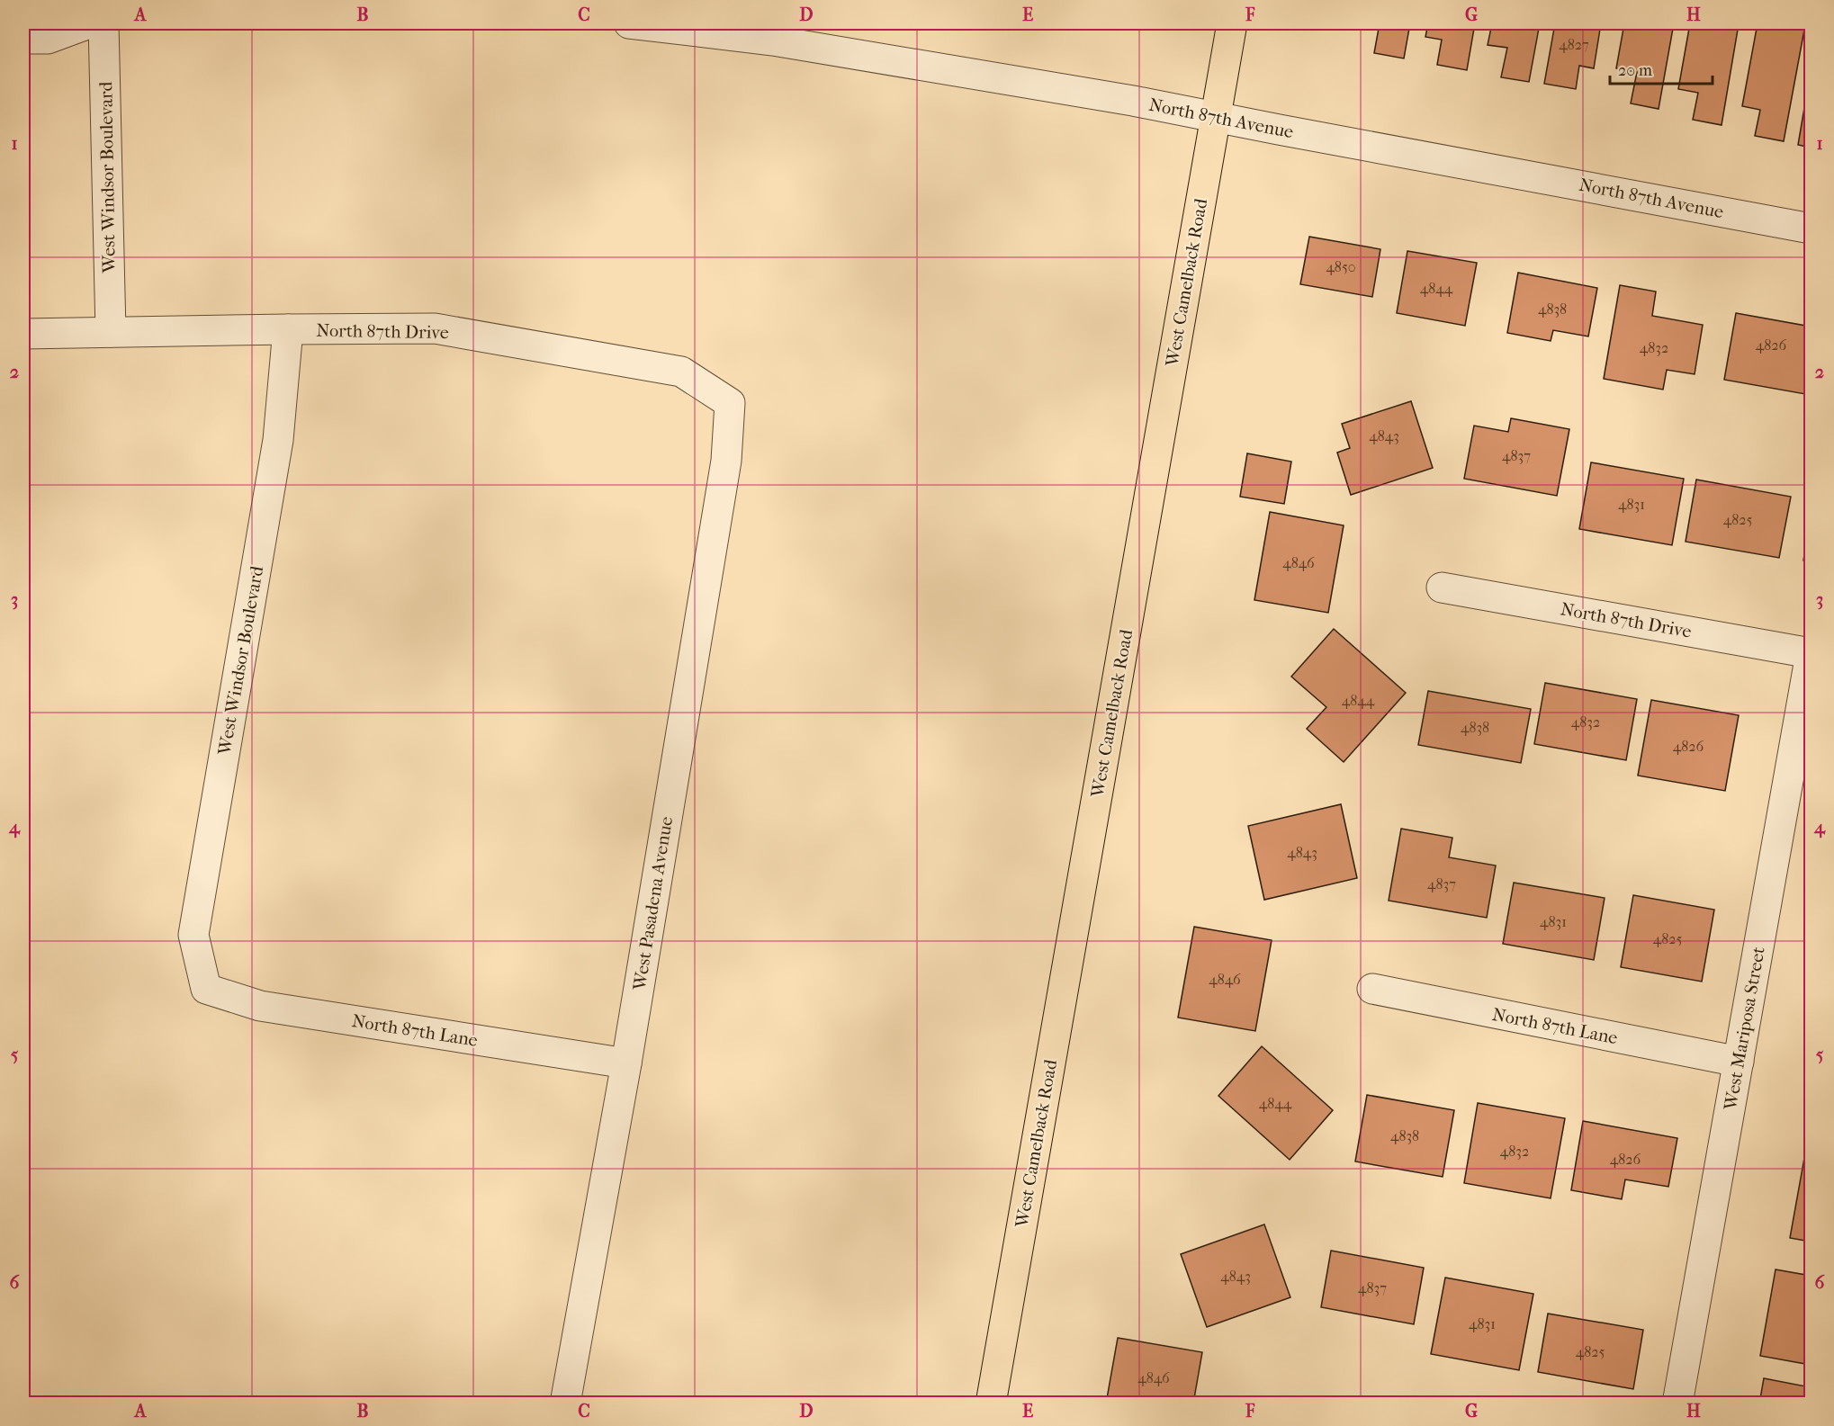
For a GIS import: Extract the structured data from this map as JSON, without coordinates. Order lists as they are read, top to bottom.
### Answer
{
  "streets": {
    "main road": ["West Camelback Road"],
    "street": [
      "North 87th Avenue",
      "West Windsor Boulevard",
      "North 87th Drive",
      "West Pasadena Avenue",
      "North 87th Lane",
      "West Mariposa Street"
    ]
  },
  "crossings": [
    ["North 87th Avenue", "West Camelback Road"],
    ["West Windsor Boulevard", "North 87th Drive"],
    ["West Windsor Boulevard", "North 87th Lane"],
    ["North 87th Drive", "West Pasadena Avenue"],
    ["North 87th Drive", "West Mariposa Street"],
    ["West Pasadena Avenue", "North 87th Lane"],
    ["North 87th Lane", "West Mariposa Street"]
  ],
  "house_numbers": [
    "4827",
    "4850",
    "4844",
    "4838",
    "4826",
    "4832",
    "4843",
    "4837",
    "4831",
    "4825",
    "4846",
    "4844",
    "4832",
    "4838",
    "4826",
    "4843",
    "4837",
    "4831",
    "4825",
    "4846",
    "4844",
    "4838",
    "4832",
    "4826",
    "4843",
    "4837",
    "4831",
    "4825",
    "4846"
  ],
  "scale_bar": "20 m",
  "grid": {
    "columns": [
      "A",
      "B",
      "C",
      "D",
      "E",
      "F",
      "G",
      "H"
    ],
    "rows": [
      "1",
      "2",
      "3",
      "4",
      "5",
      "6"
    ]
  }
}
